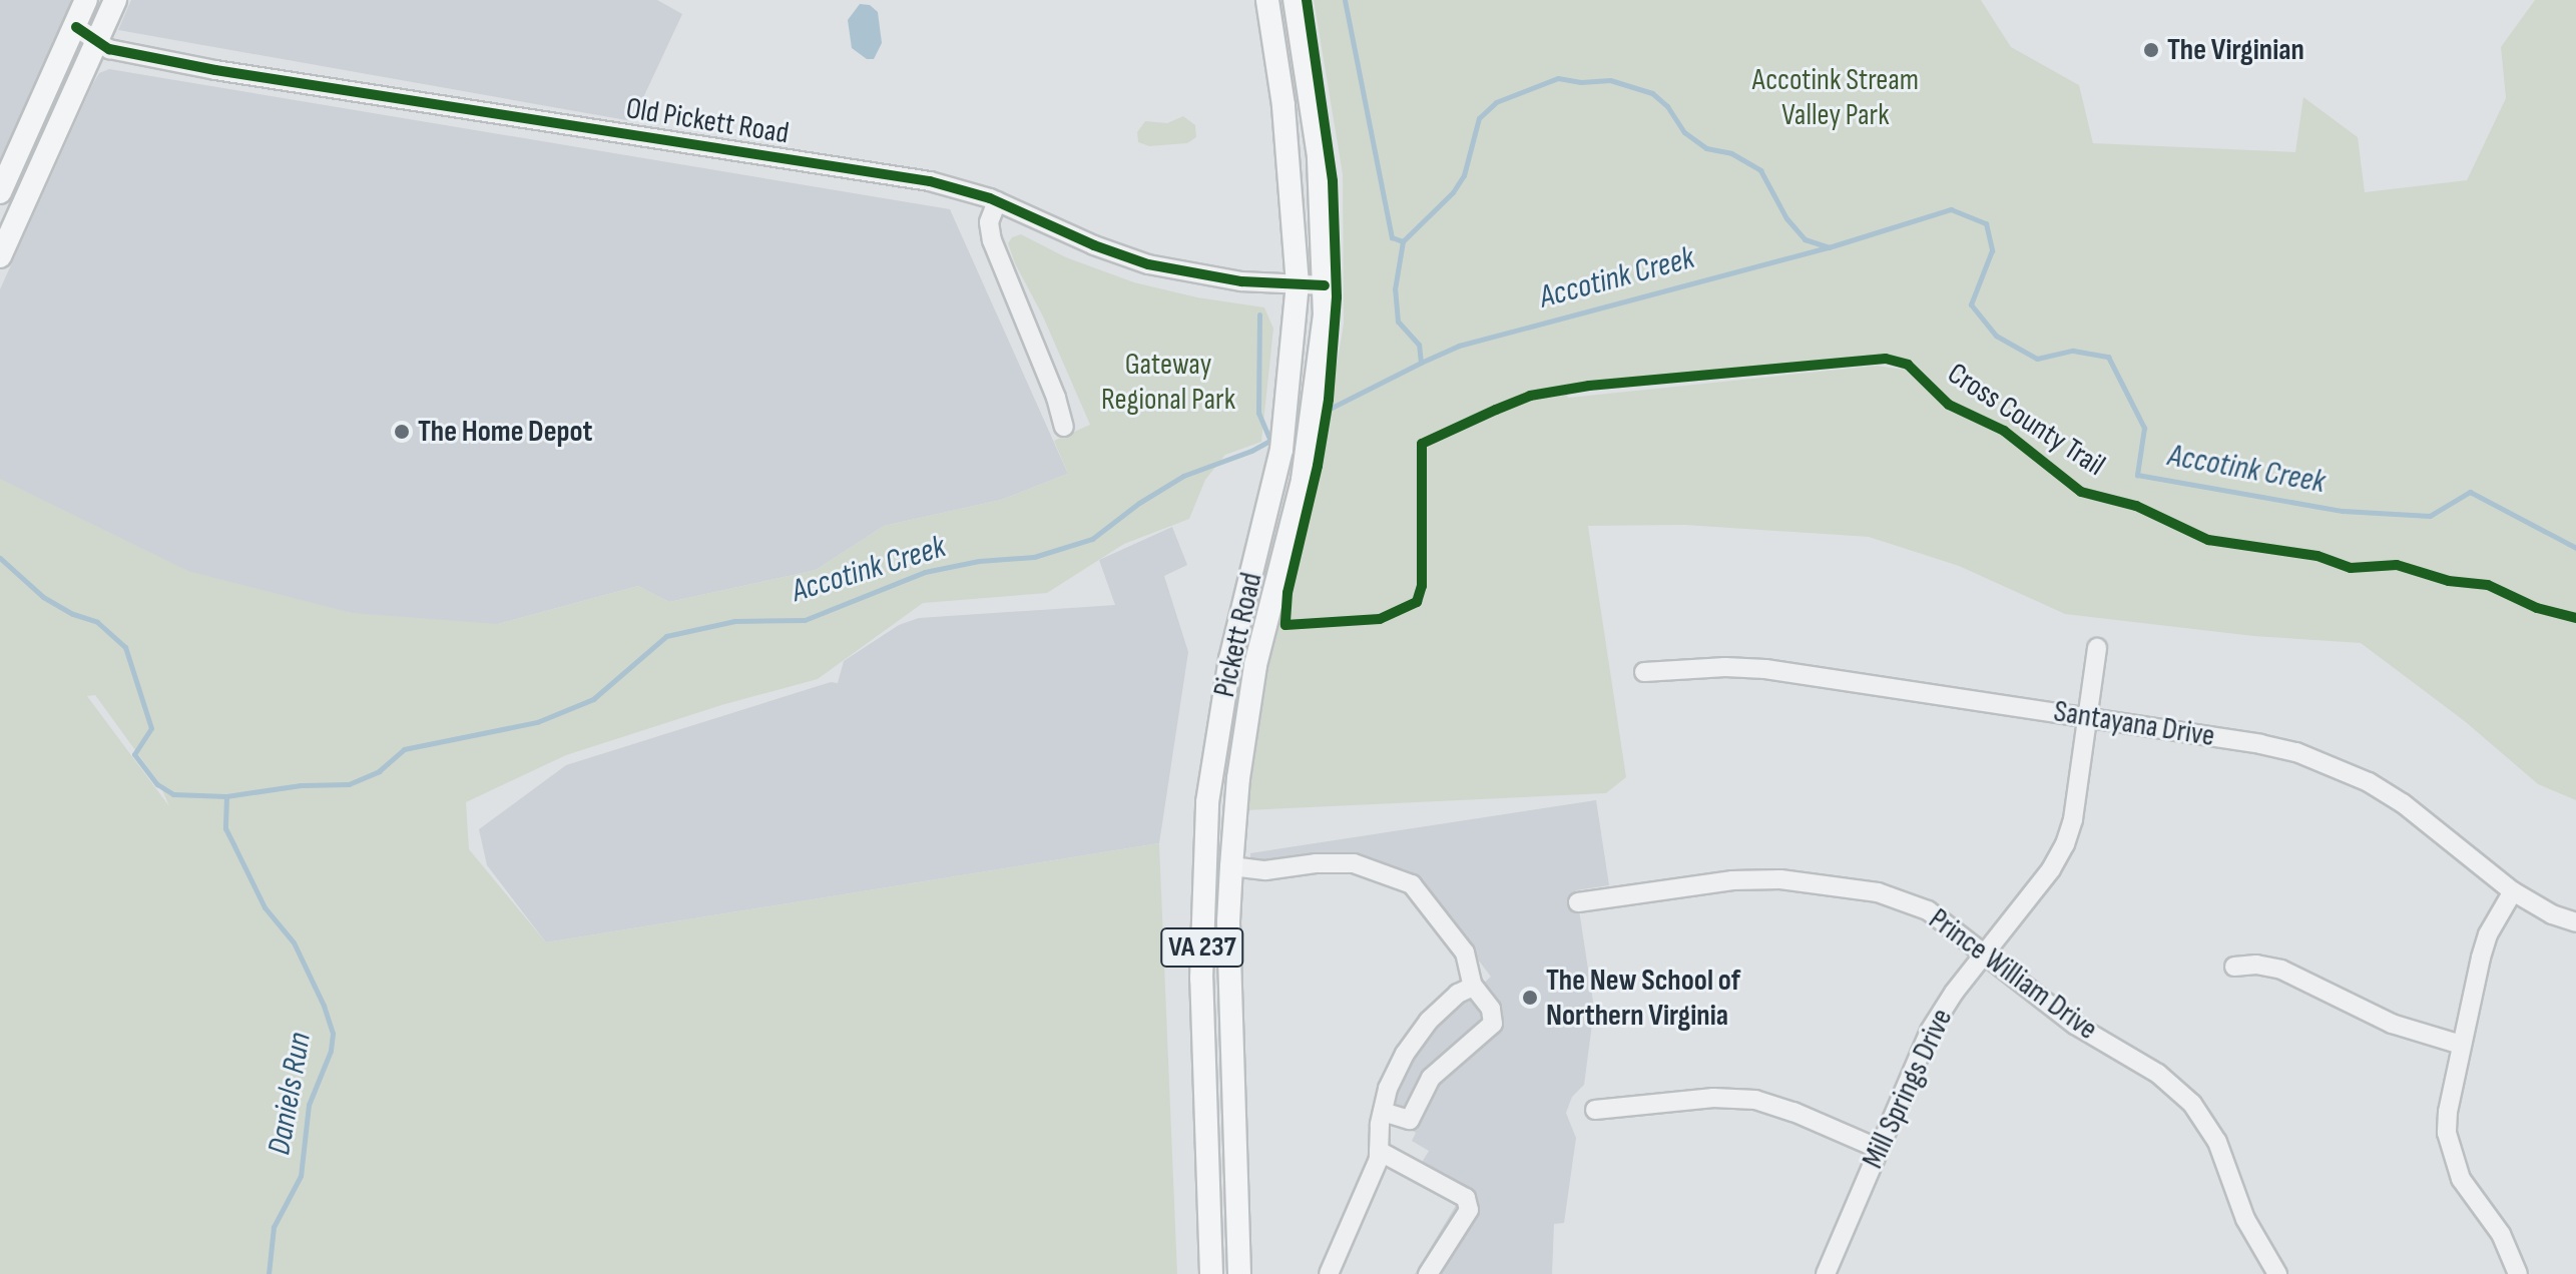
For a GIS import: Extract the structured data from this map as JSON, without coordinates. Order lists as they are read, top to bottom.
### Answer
{
  "streets": {
    "main road": ["Pickett Road", "VA 237"],
    "street": [
      "Old Pickett Road",
      "Santayana Drive",
      "Prince William Drive",
      "Mill Springs Drive"
    ],
    "cycle path": ["Cross County Trail"]
  },
  "crossings": [
    ["Old Pickett Road", "Pickett Road"],
    ["Santayana Drive", "Mill Springs Drive"],
    ["Prince William Drive", "Mill Springs Drive"]
  ],
  "water": ["Accotink Creek", "Daniels Run"],
  "parks": ["Accotink Stream Valley Park", "Gateway Regional Park"],
  "places": ["The Virginian", "The Home Depot", "The New School of Northern Virginia"]
}
